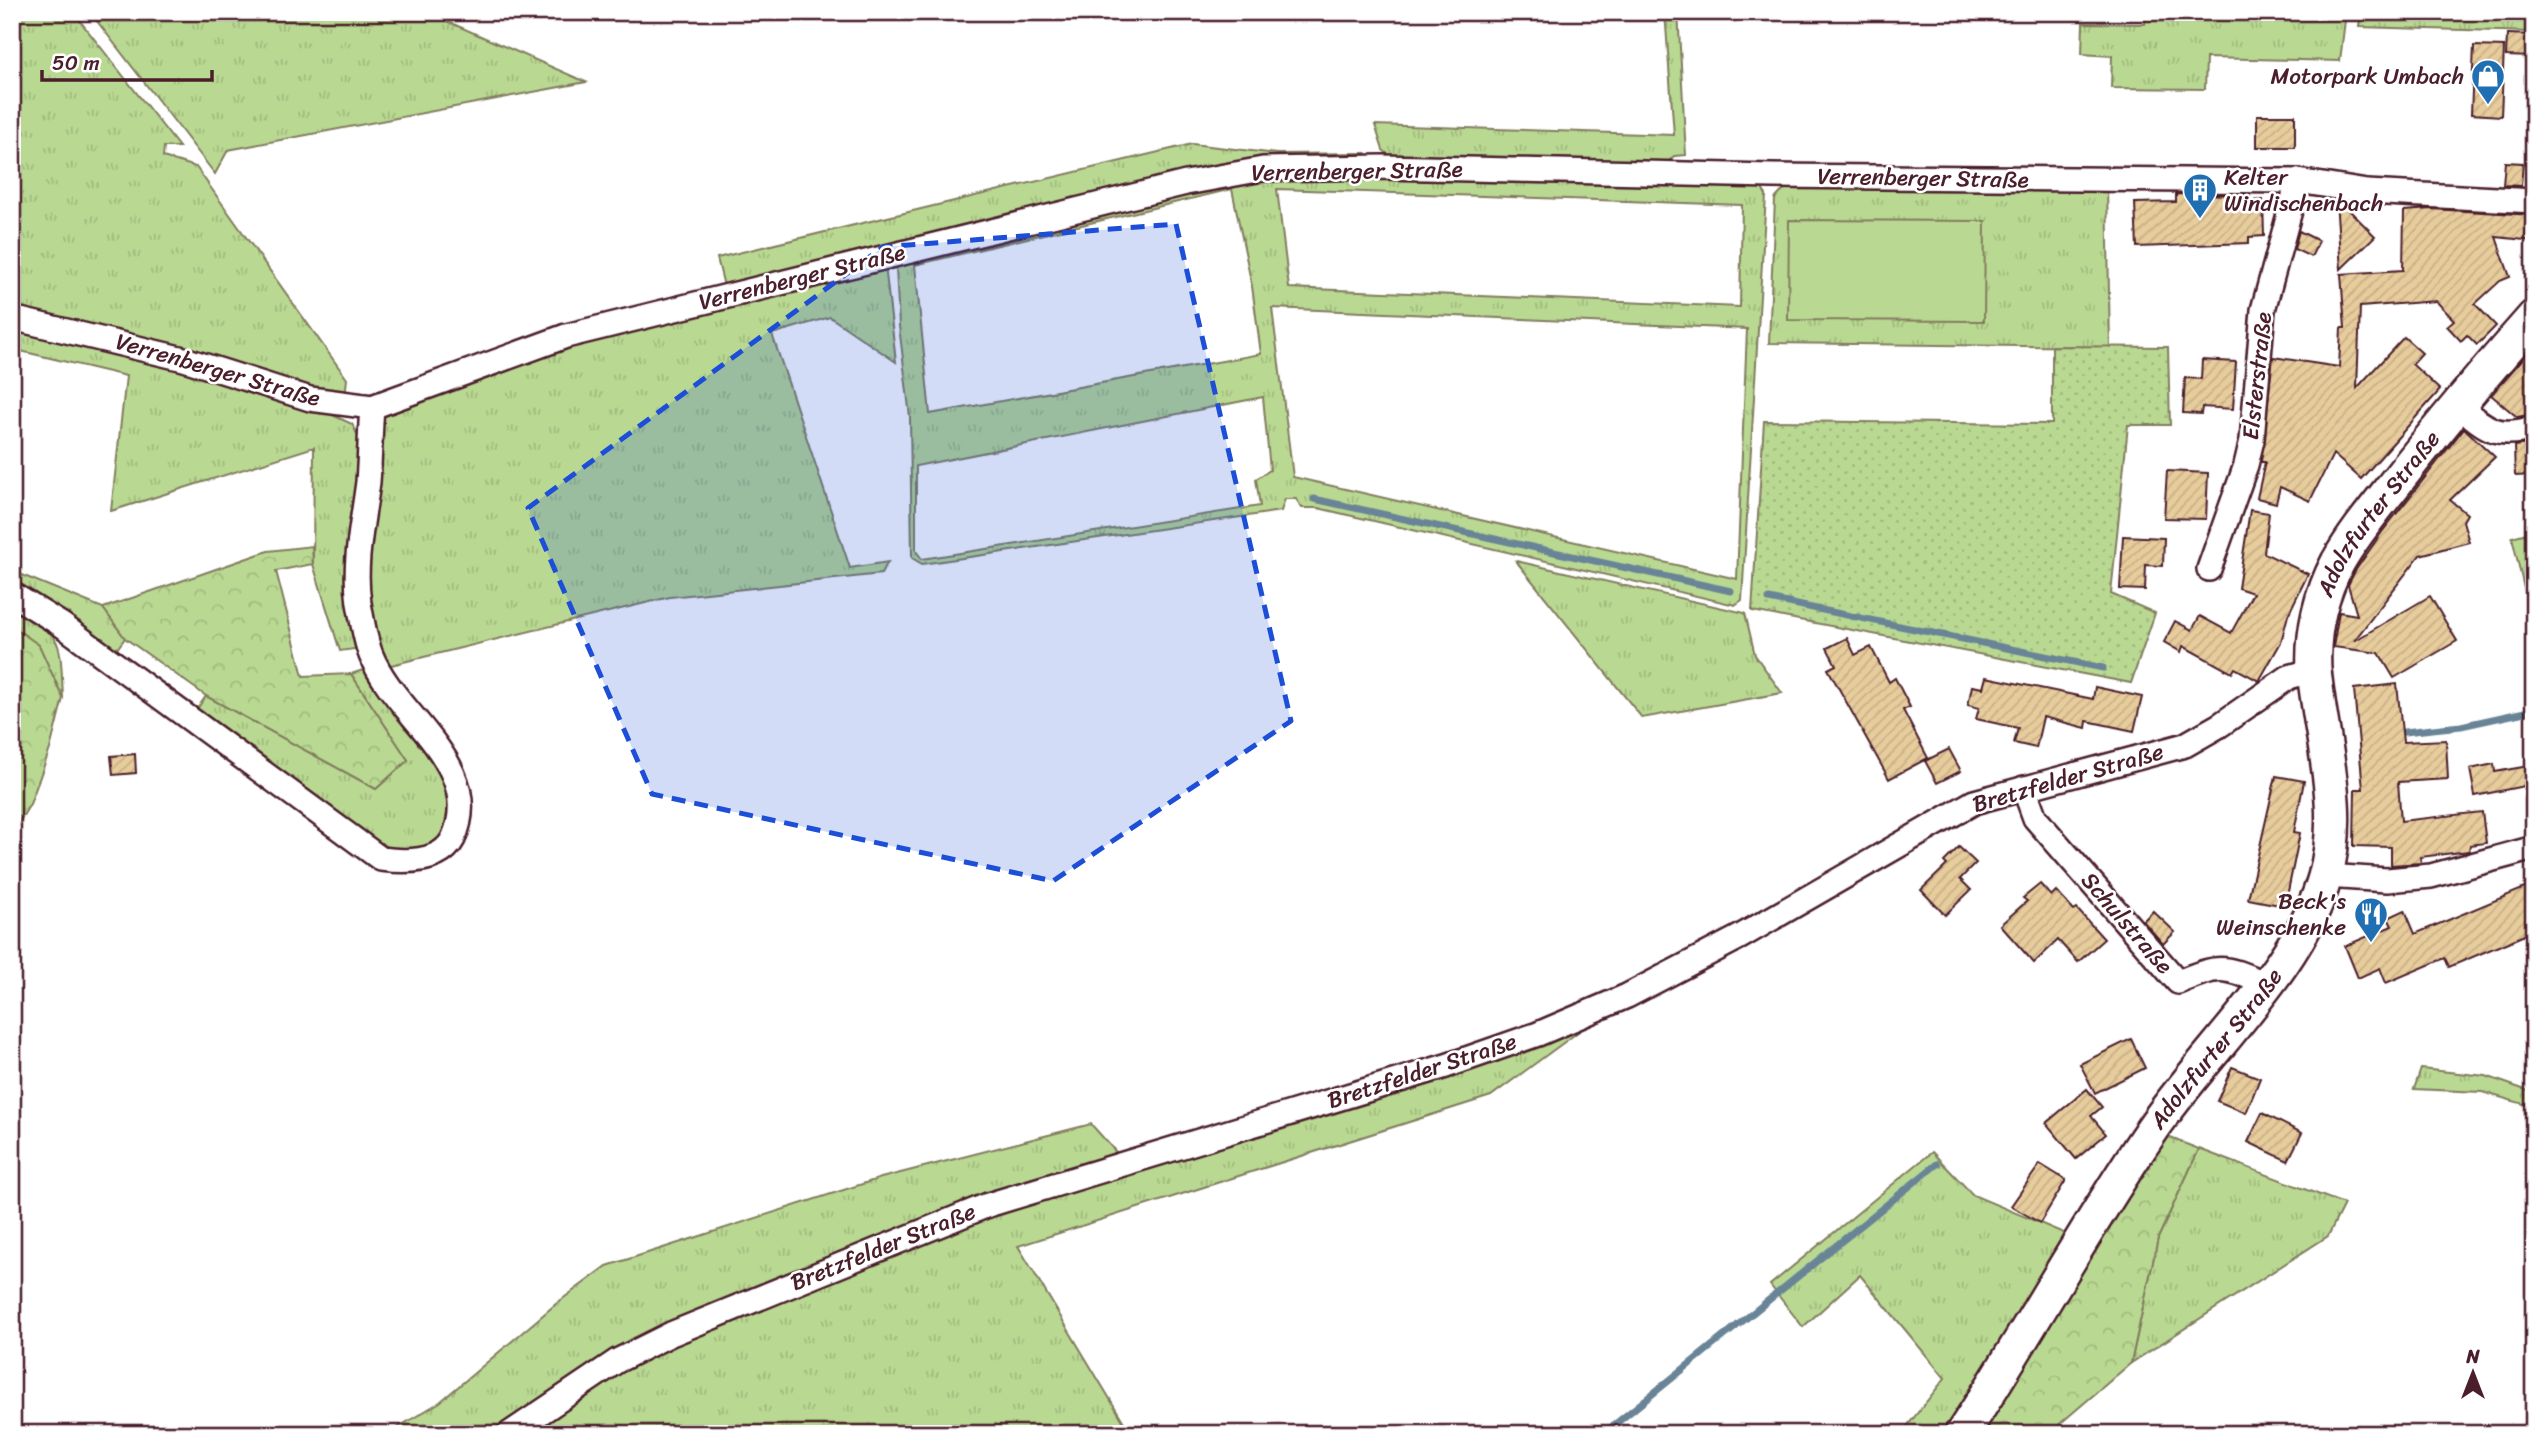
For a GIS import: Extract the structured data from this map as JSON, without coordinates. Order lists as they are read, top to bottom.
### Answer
{
  "streets": {
    "main road": ["Adolzfurter Straße"],
    "street": [
      "Verrenberger Straße",
      "Elsterstraße",
      "Bretzfelder Straße",
      "Schulstraße"
    ]
  },
  "crossings": [
    ["Verrenberger Straße", "Elsterstraße"],
    ["Adolzfurter Straße", "Bretzfelder Straße"],
    ["Adolzfurter Straße", "Schulstraße"],
    ["Bretzfelder Straße", "Schulstraße"]
  ],
  "places": {
    "shop": ["Motorpark Umbach"],
    "building": ["Kelter Windischenbach"],
    "restaurant": ["Beck's Weinschenke"]
  },
  "scale_bar": "50 m",
  "north": "top"
}
